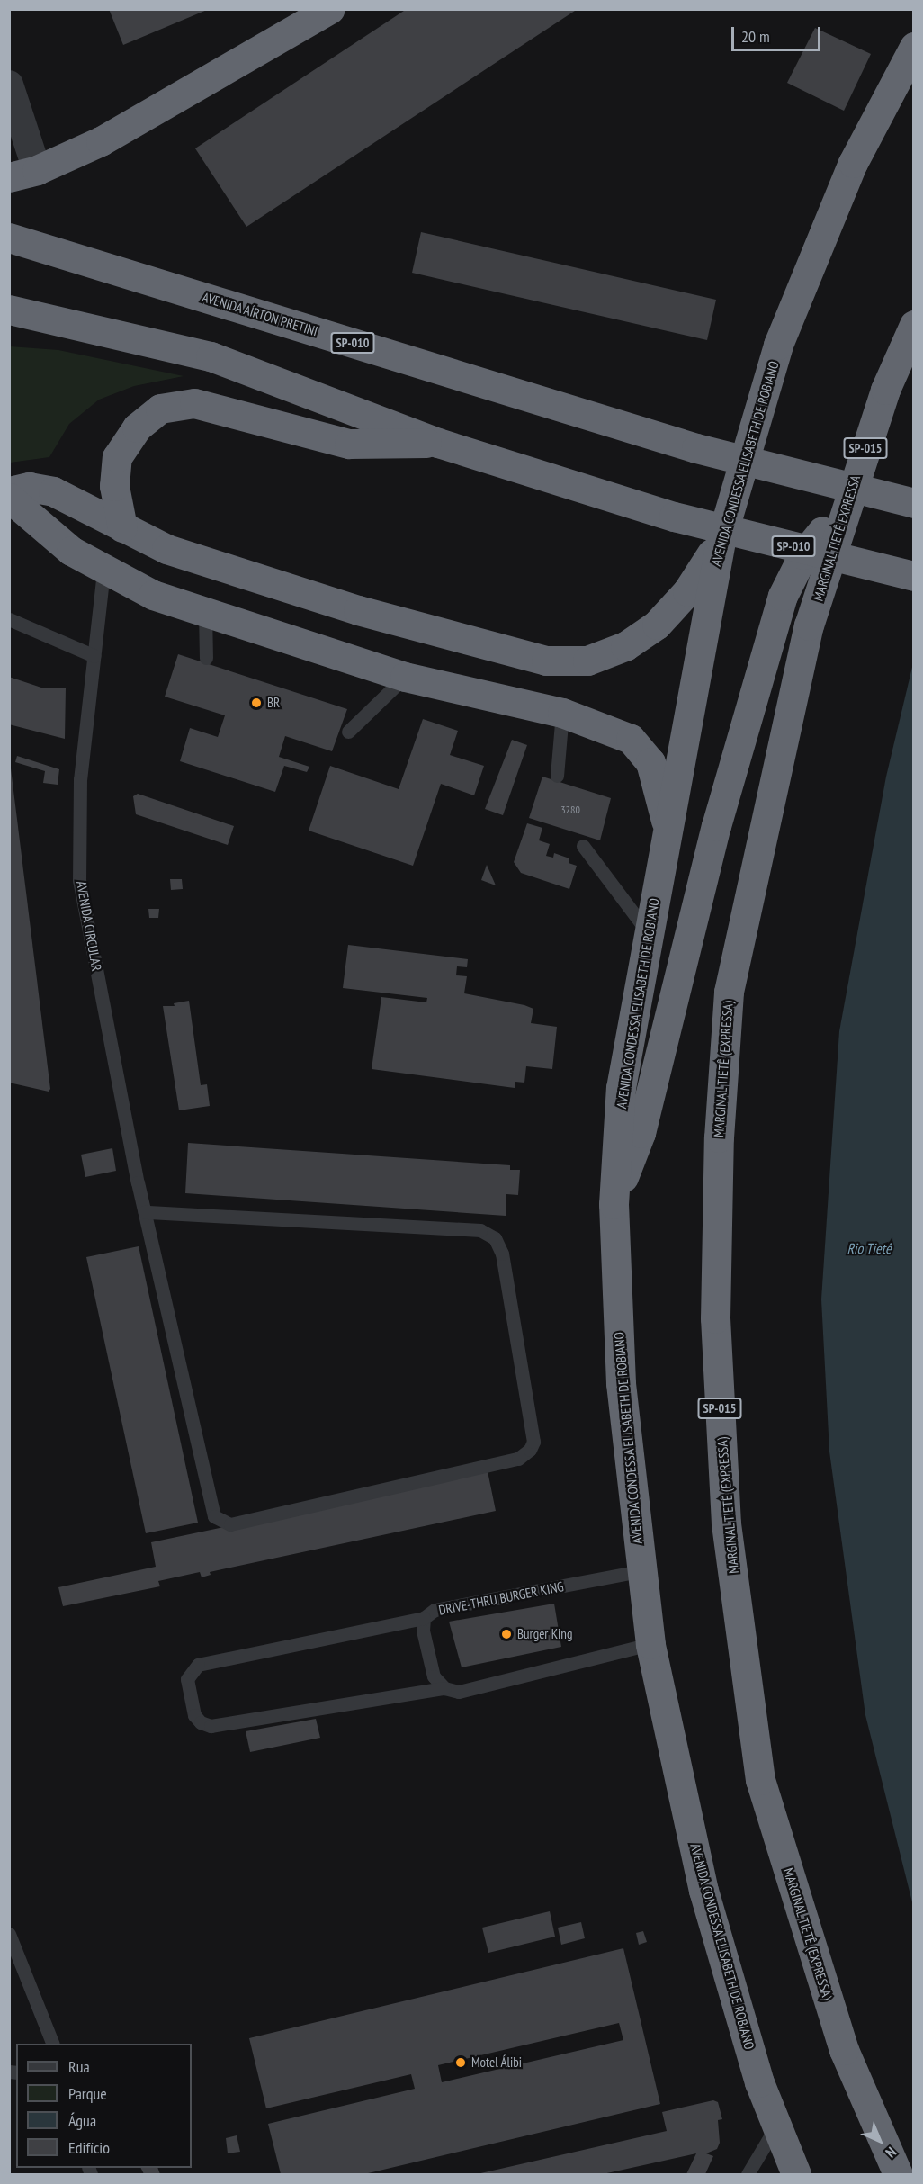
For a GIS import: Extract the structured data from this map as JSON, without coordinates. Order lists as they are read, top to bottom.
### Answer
{
  "streets": {
    "highway": [
      "AVENIDA AÍRTON PRETINI",
      "SP-010",
      "SP-015",
      "AVENIDA CONDESSA ELISABETH DE ROBIANO",
      "MARGINAL TIETÊ EXPRESSA",
      "MARGINAL TIETÊ (EXPRESSA)"
    ],
    "lane": ["AVENIDA CIRCULAR", "DRIVE-THRU BURGER KING"]
  },
  "crossings": [
    ["AVENIDA CONDESSA ELISABETH DE ROBIANO", "DRIVE-THRU BURGER KING"],
    ["MARGINAL TIETÊ EXPRESSA", "MARGINAL TIETÊ (EXPRESSA)"]
  ],
  "water": ["Rio Tietê"],
  "places": ["BR", "Burger King", "Motel Álibi"],
  "house_numbers": ["3280"],
  "legend": [
    "Rua",
    "Parque",
    "Água",
    "Edifício"
  ],
  "scale_bar": "20 m",
  "north": "bottom right"
}
